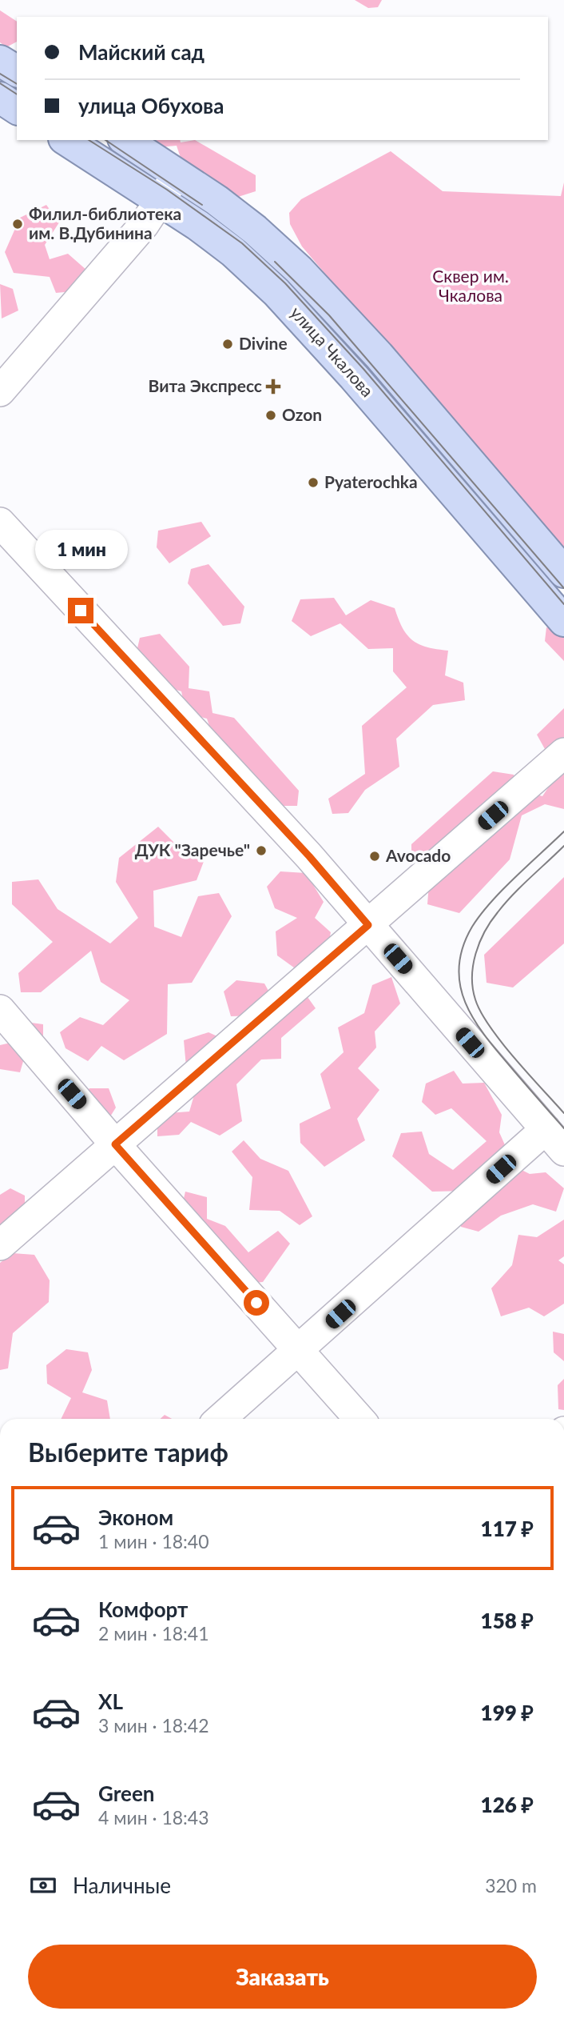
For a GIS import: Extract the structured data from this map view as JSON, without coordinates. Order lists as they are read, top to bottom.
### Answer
{
  "streets": {
    "main road": ["улица Чкалова"]
  },
  "parks": ["Сквер им. Чкалова"],
  "places": {
    "other": [
      "Филил-библиотека им. В.Дубинина",
      "Divine",
      "Ozon",
      "Pyaterochka",
      "ДУК \"Заречье\"",
      "Avocado"
    ],
    "health": ["Вита Экспресс"]
  },
  "page": {
    "banner": ["Майский сад", "улица Обухова"],
    "bubble": "1 мин",
    "heading": "Выберите тариф",
    "list": [
      {
        "name": "Эконом",
        "note": "1 мин · 18:40",
        "value": "117 ₽"
      },
      {
        "name": "Комфорт",
        "note": "2 мин · 18:41",
        "value": "158 ₽"
      },
      {
        "name": "XL",
        "note": "3 мин · 18:42",
        "value": "199 ₽"
      },
      {
        "name": "Green",
        "note": "4 мин · 18:43",
        "value": "126 ₽"
      }
    ],
    "pay": ["Наличные", "320 m"],
    "buttons": "Заказать"
  }
}
